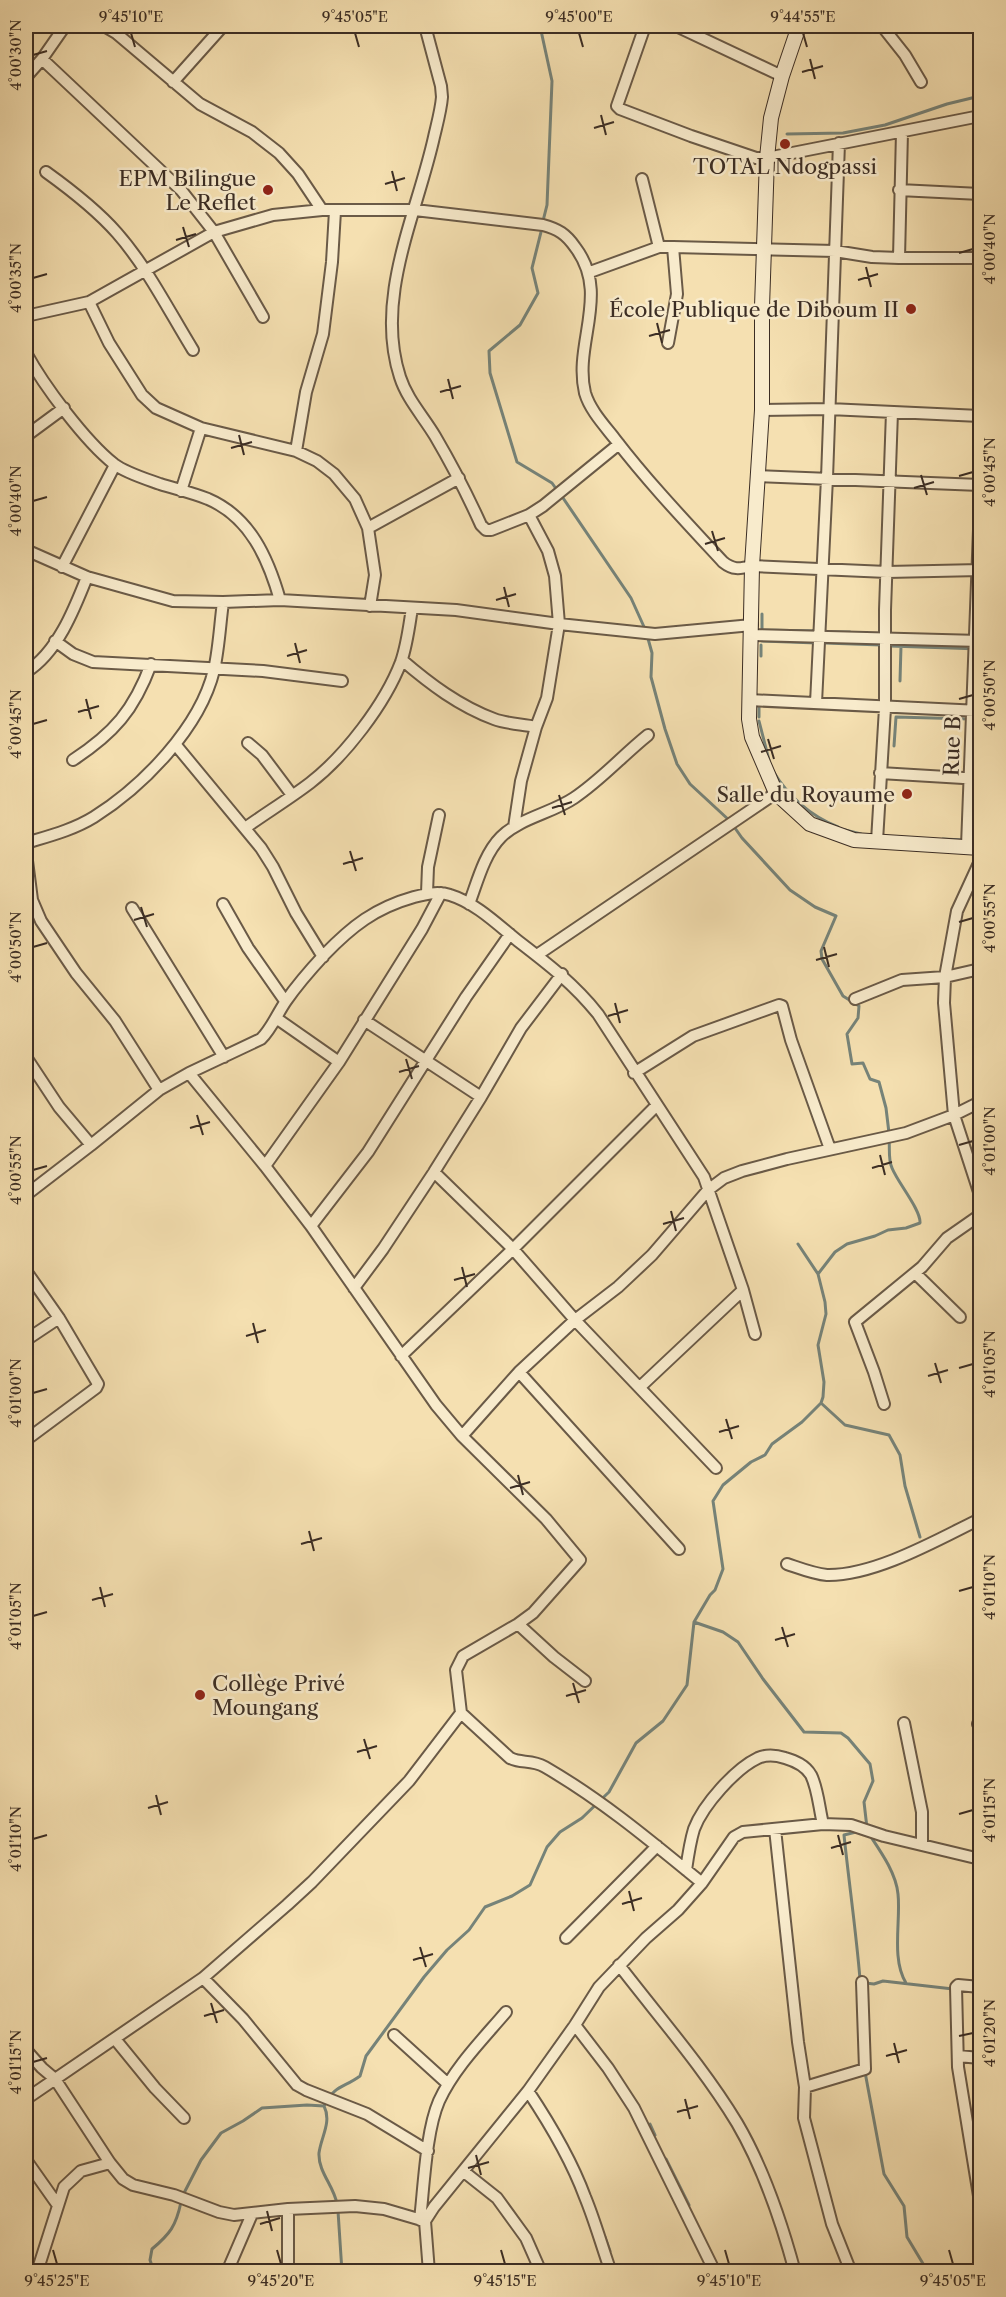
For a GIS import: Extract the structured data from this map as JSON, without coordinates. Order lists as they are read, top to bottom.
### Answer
{
  "streets": {
    "street": ["Rue B"]
  },
  "places": [
    "TOTAL Ndogpassi",
    "EPM Bilingue Le Reflet",
    "École Publique de Diboum II",
    "Salle du Royaume",
    "Collège Privé Moungang"
  ],
  "coordinates": [
    "9°45'10\"E",
    "9°45'05\"E",
    "9°45'00\"E",
    "9°44'55\"E",
    "4°00'30\"N",
    "4°00'40\"N",
    "4°00'35\"N",
    "4°00'45\"N",
    "4°00'50\"N",
    "4°00'55\"N",
    "4°01'00\"N",
    "4°01'05\"N",
    "4°01'10\"N",
    "4°01'15\"N",
    "4°01'20\"N",
    "9°45'25\"E",
    "9°45'20\"E",
    "9°45'15\"E"
  ]
}
